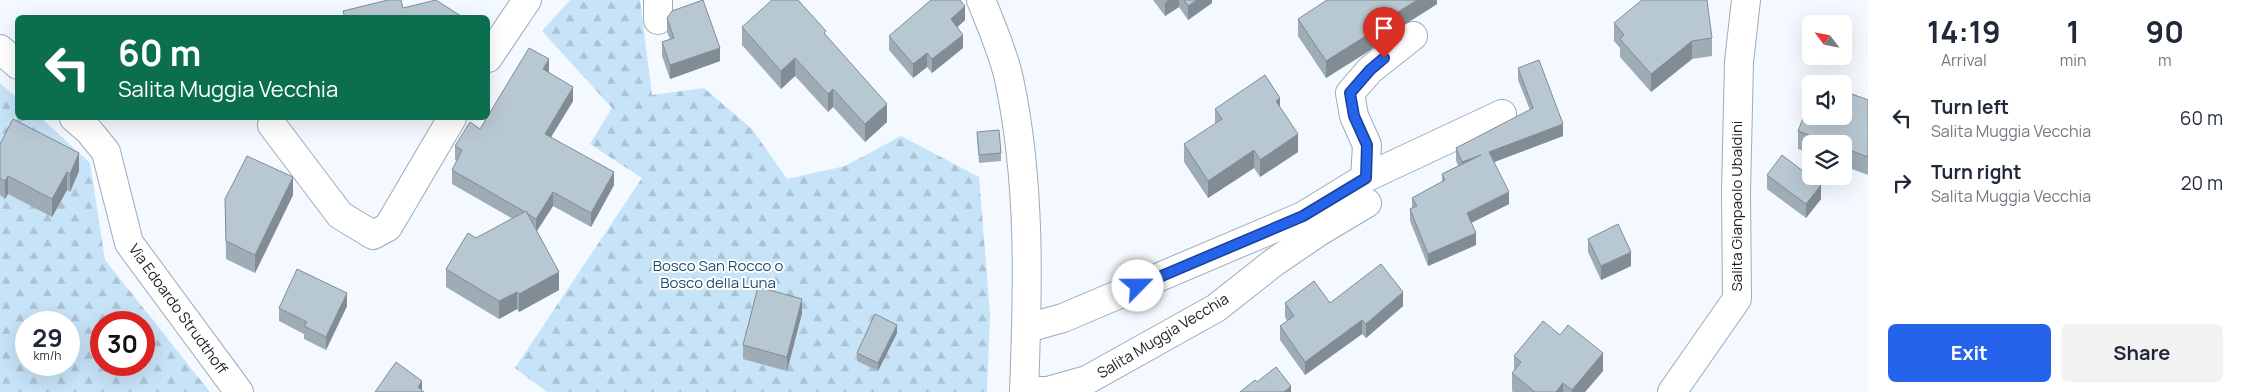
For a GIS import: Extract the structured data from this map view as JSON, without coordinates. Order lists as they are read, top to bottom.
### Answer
{
  "streets": {
    "street": ["Salita Gianpaolo Ubaldini", "Via Edoardo Strudthoff", "Salita Muggia Vecchia"]
  },
  "parks": ["Bosco San Rocco o Bosco della Luna"],
  "north": "top left",
  "page": {
    "eta": [
      "14:19",
      "Arrival",
      "1",
      "min",
      "90",
      "m"
    ],
    "turn": ["60 m", "Salita Muggia Vecchia"],
    "list": [
      {
        "name": "Turn left",
        "note": "Salita Muggia Vecchia",
        "value": "60 m"
      },
      {
        "name": "Turn right",
        "note": "Salita Muggia Vecchia",
        "value": "20 m"
      }
    ],
    "speed": "29 km/h",
    "limit": "30",
    "buttons": ["Exit", "Share"]
  }
}
